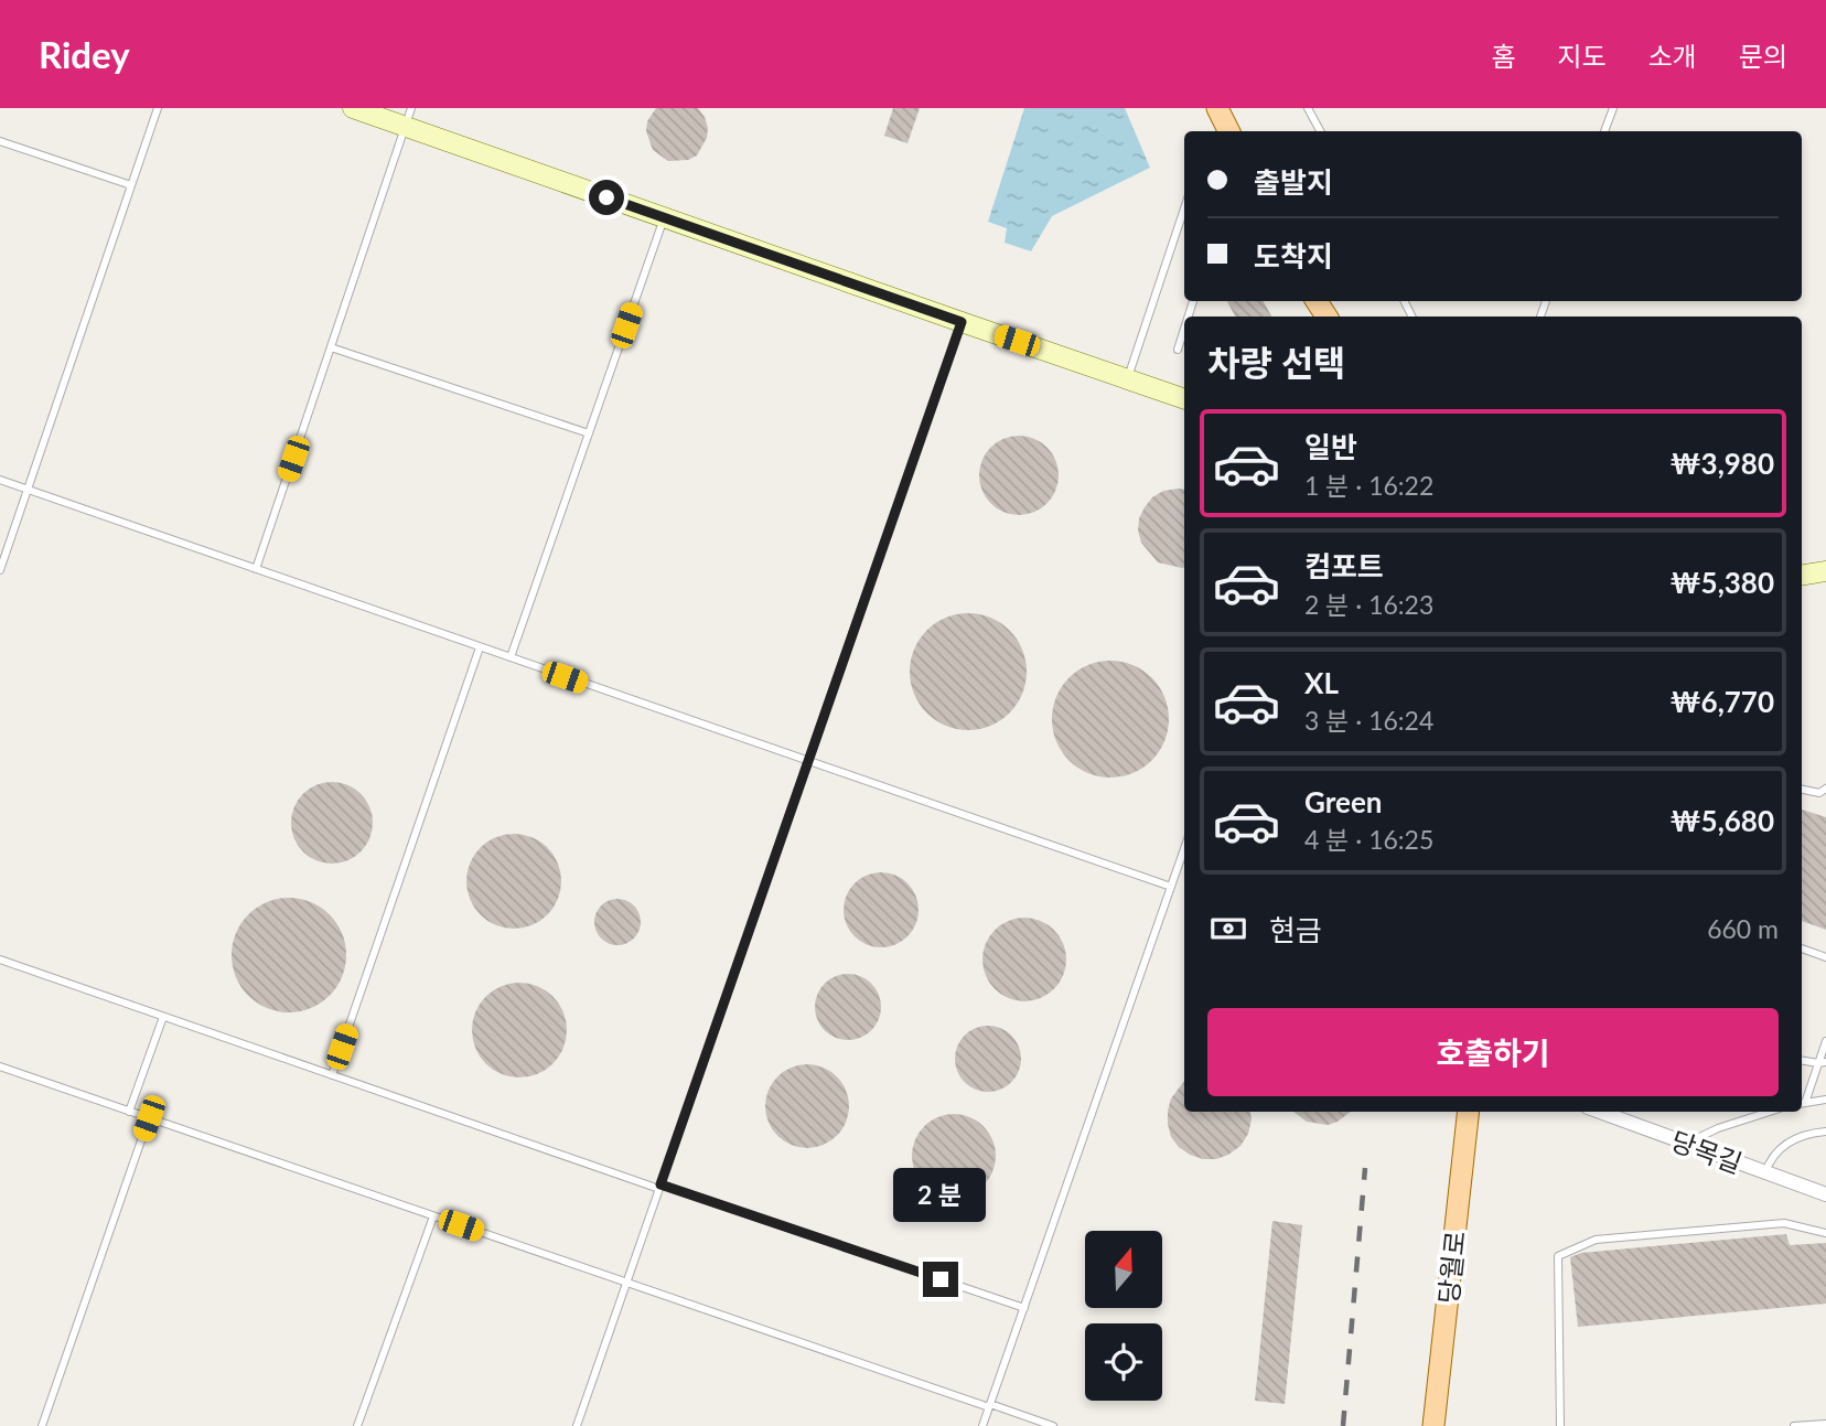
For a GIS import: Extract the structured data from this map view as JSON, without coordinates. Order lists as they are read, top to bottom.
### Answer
{
  "streets": {
    "main road": ["당월로"],
    "street": ["당목길"]
  },
  "north": "top",
  "page": {
    "header": "Ridey",
    "nav": [
      "홈",
      "지도",
      "소개",
      "문의"
    ],
    "banner": ["출발지", "도착지"],
    "heading": "차량 선택",
    "list": [
      {
        "name": "일반",
        "note": "1 분 · 16:22",
        "value": "₩3,980"
      },
      {
        "name": "컴포트",
        "note": "2 분 · 16:23",
        "value": "₩5,380"
      },
      {
        "name": "XL",
        "note": "3 분 · 16:24",
        "value": "₩6,770"
      },
      {
        "name": "Green",
        "note": "4 분 · 16:25",
        "value": "₩5,680"
      }
    ],
    "pay": ["현금", "660 m"],
    "buttons": "호출하기",
    "bubble": "2 분"
  }
}
